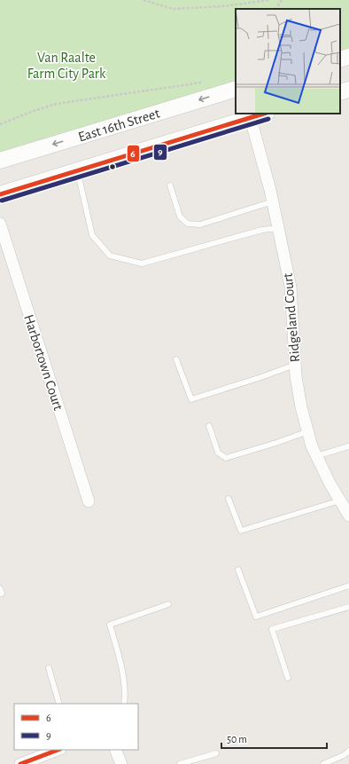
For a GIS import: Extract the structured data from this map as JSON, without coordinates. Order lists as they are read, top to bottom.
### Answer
{
  "streets": {
    "main road": ["East 16th Street"],
    "street": ["Ridgeland Court", "Harbortown Court"]
  },
  "parks": ["Van Raalte Farm City Park"],
  "lines": ["transit line 6", "transit line 9"],
  "legend": ["6", "9"],
  "scale_bar": "50 m"
}
